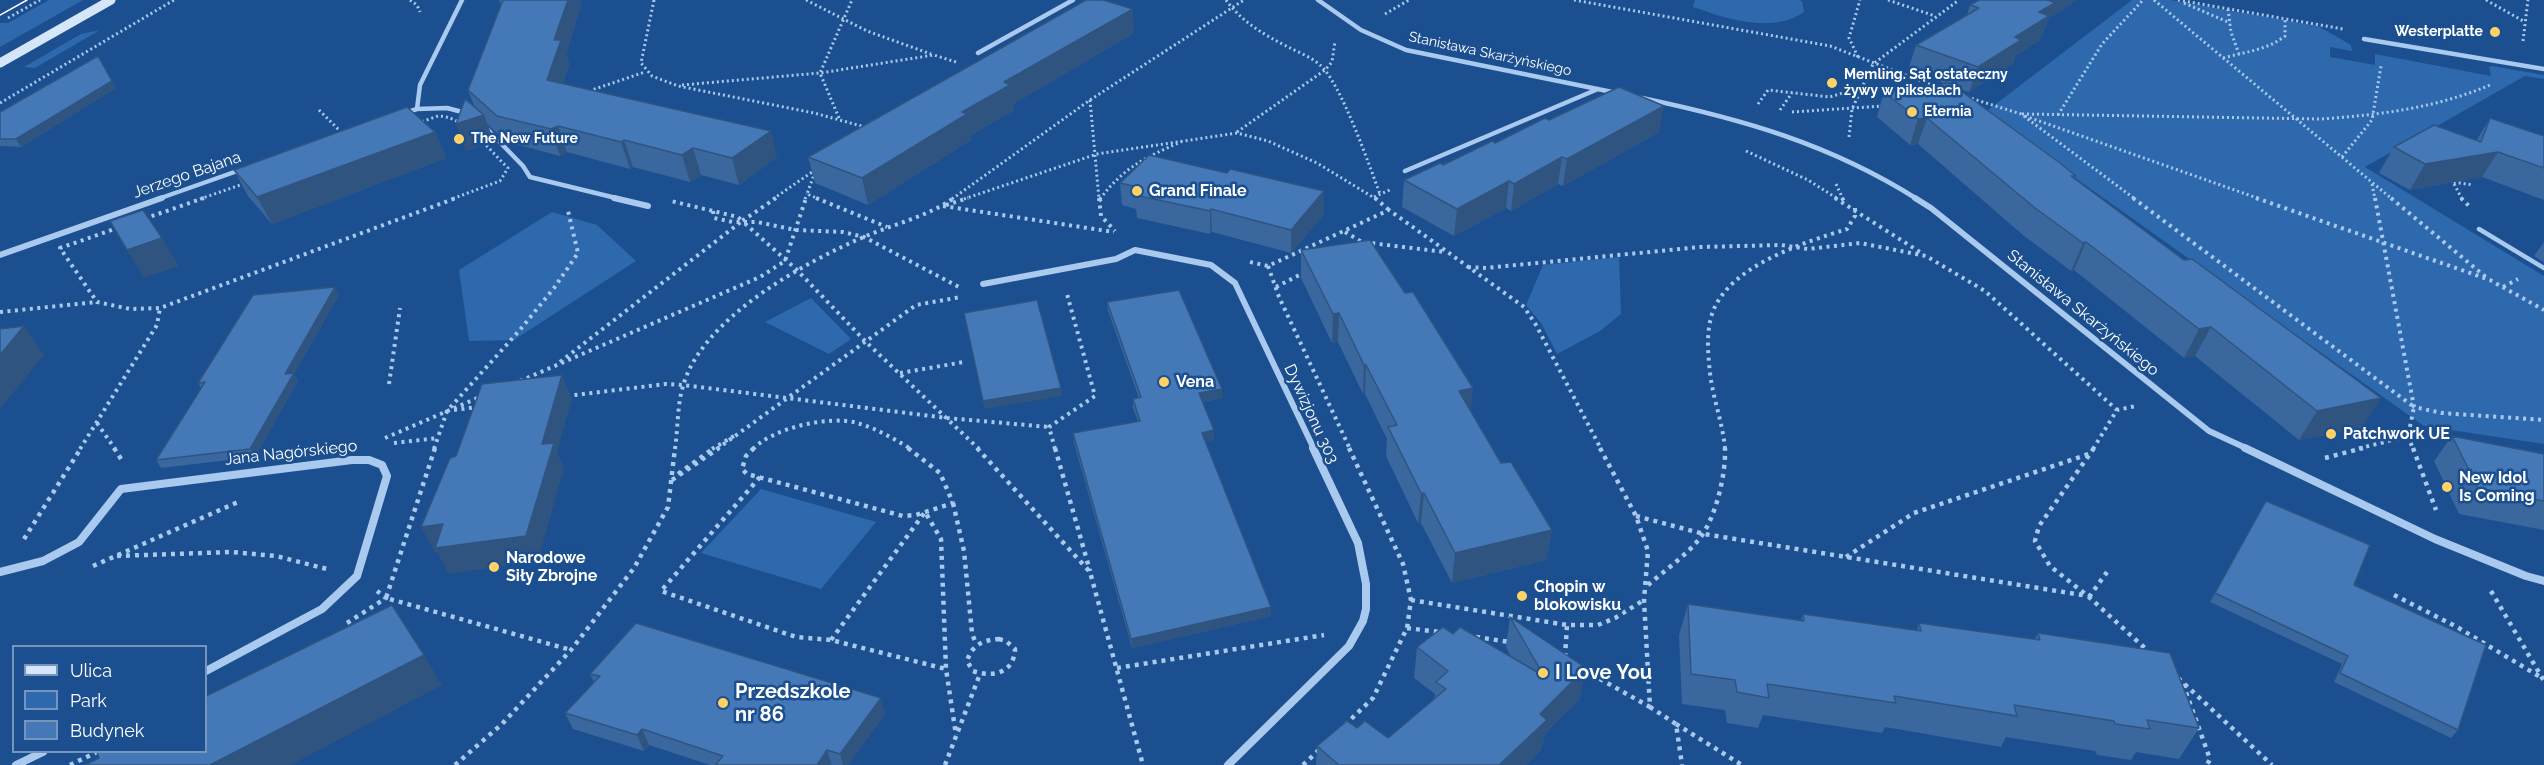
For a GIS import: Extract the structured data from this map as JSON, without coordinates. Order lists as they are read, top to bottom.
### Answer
{
  "streets": {
    "street": [
      "Stanisława Skarżyńskiego",
      "Jerzego Bajana",
      "Dywizjonu 303",
      "Jana Nagórskiego"
    ]
  },
  "places": [
    "Westerplatte",
    "Memling. Sąt ostateczny żywy w pikselach",
    "Eternia",
    "The New Future",
    "Grand Finale",
    "Vena",
    "Patchwork UE",
    "New Idol Is Coming",
    "Narodowe Siły Zbrojne",
    "Chopin w blokowisku",
    "I Love You",
    "Przedszkole nr 86"
  ],
  "legend": ["Ulica", "Park", "Budynek"]
}
